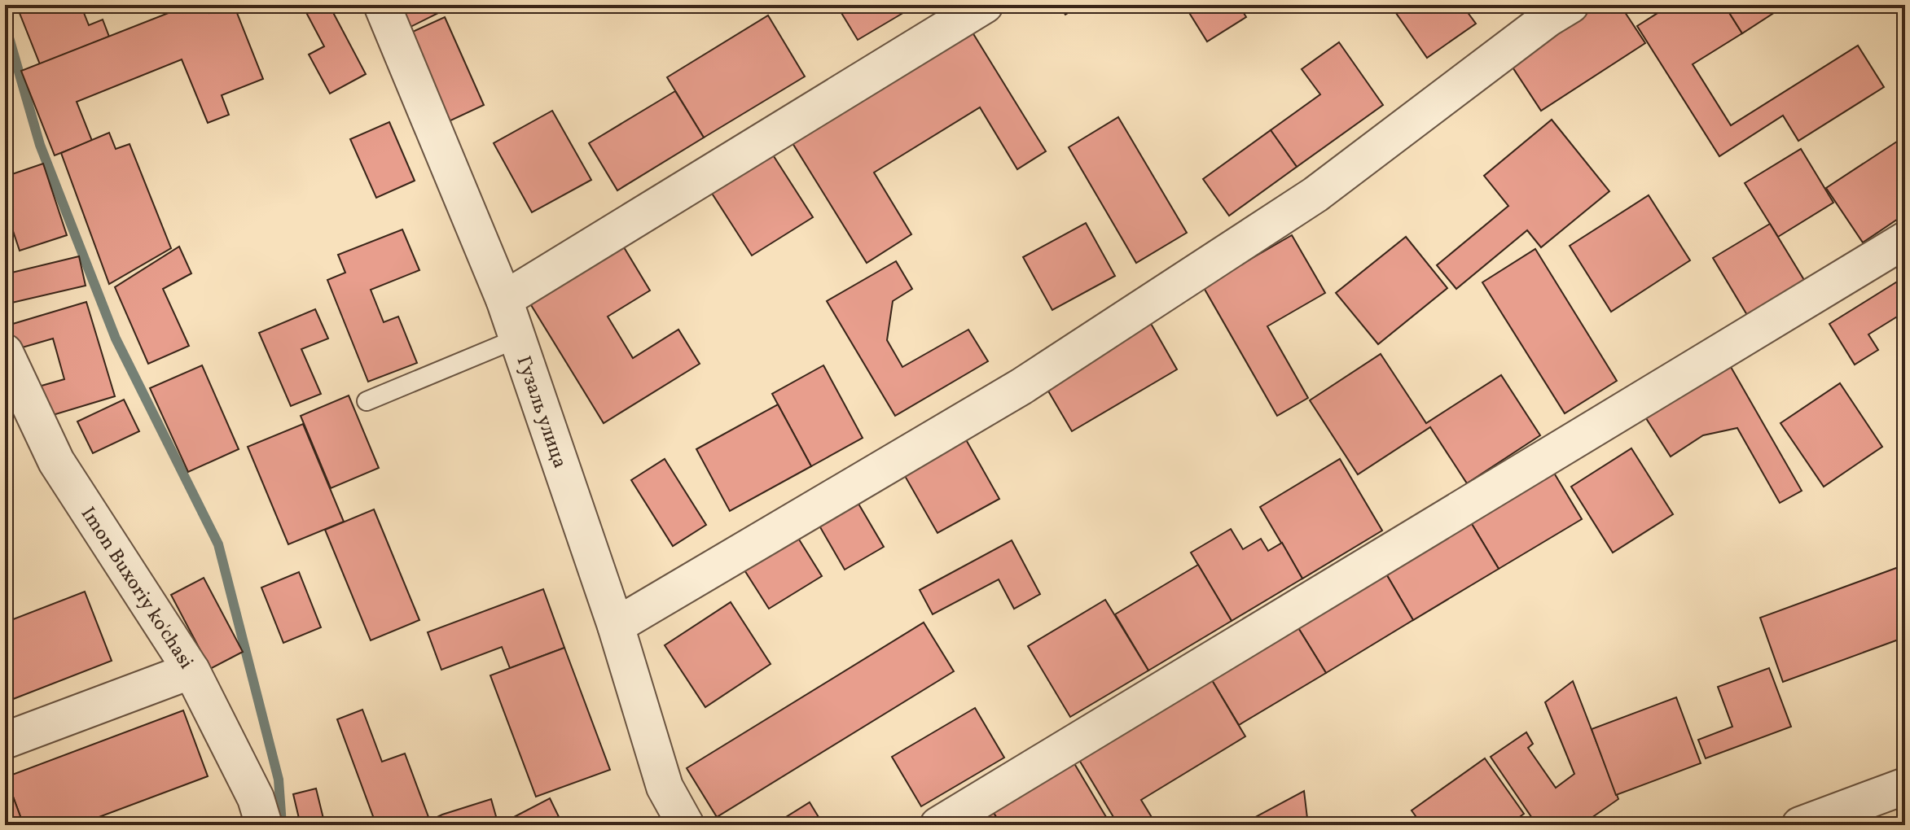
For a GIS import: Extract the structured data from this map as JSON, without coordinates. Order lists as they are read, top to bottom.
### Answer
{
  "streets": {
    "street": ["Гузаль улица", "Imon Buxoriy ko'chasi"]
  }
}
